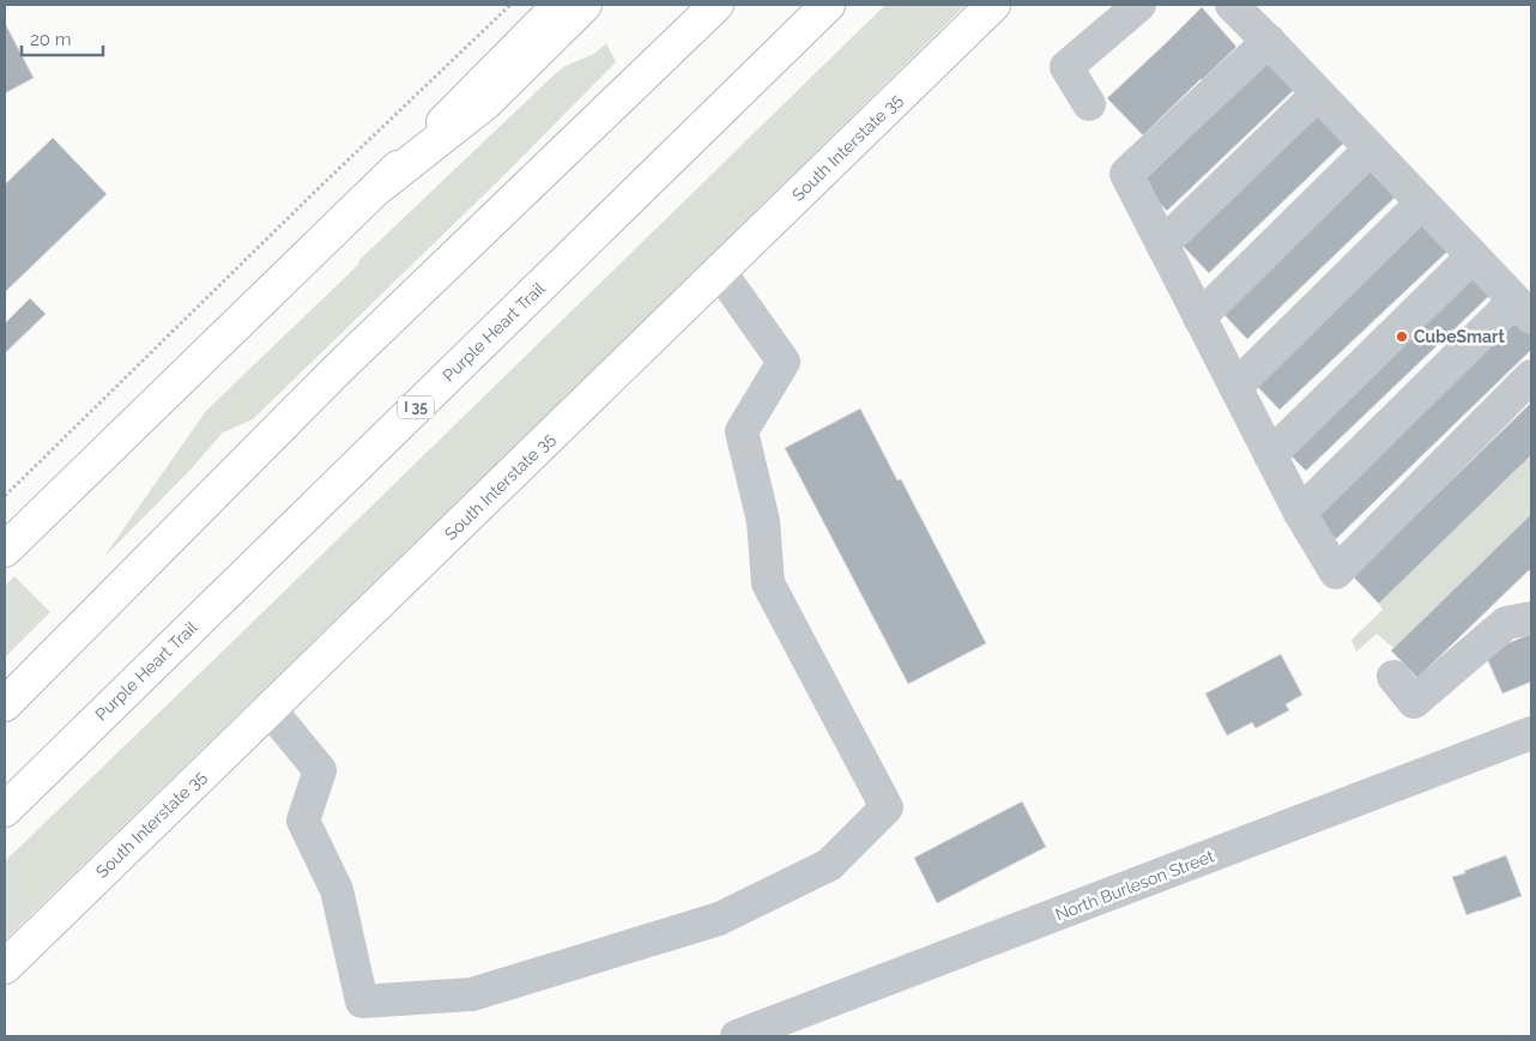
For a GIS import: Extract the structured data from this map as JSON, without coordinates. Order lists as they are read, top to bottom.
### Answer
{
  "streets": {
    "main road": ["South Interstate 35", "Purple Heart Trail", "I 35"],
    "street": ["North Burleson Street"]
  },
  "places": ["CubeSmart"],
  "scale_bar": "20 m"
}
